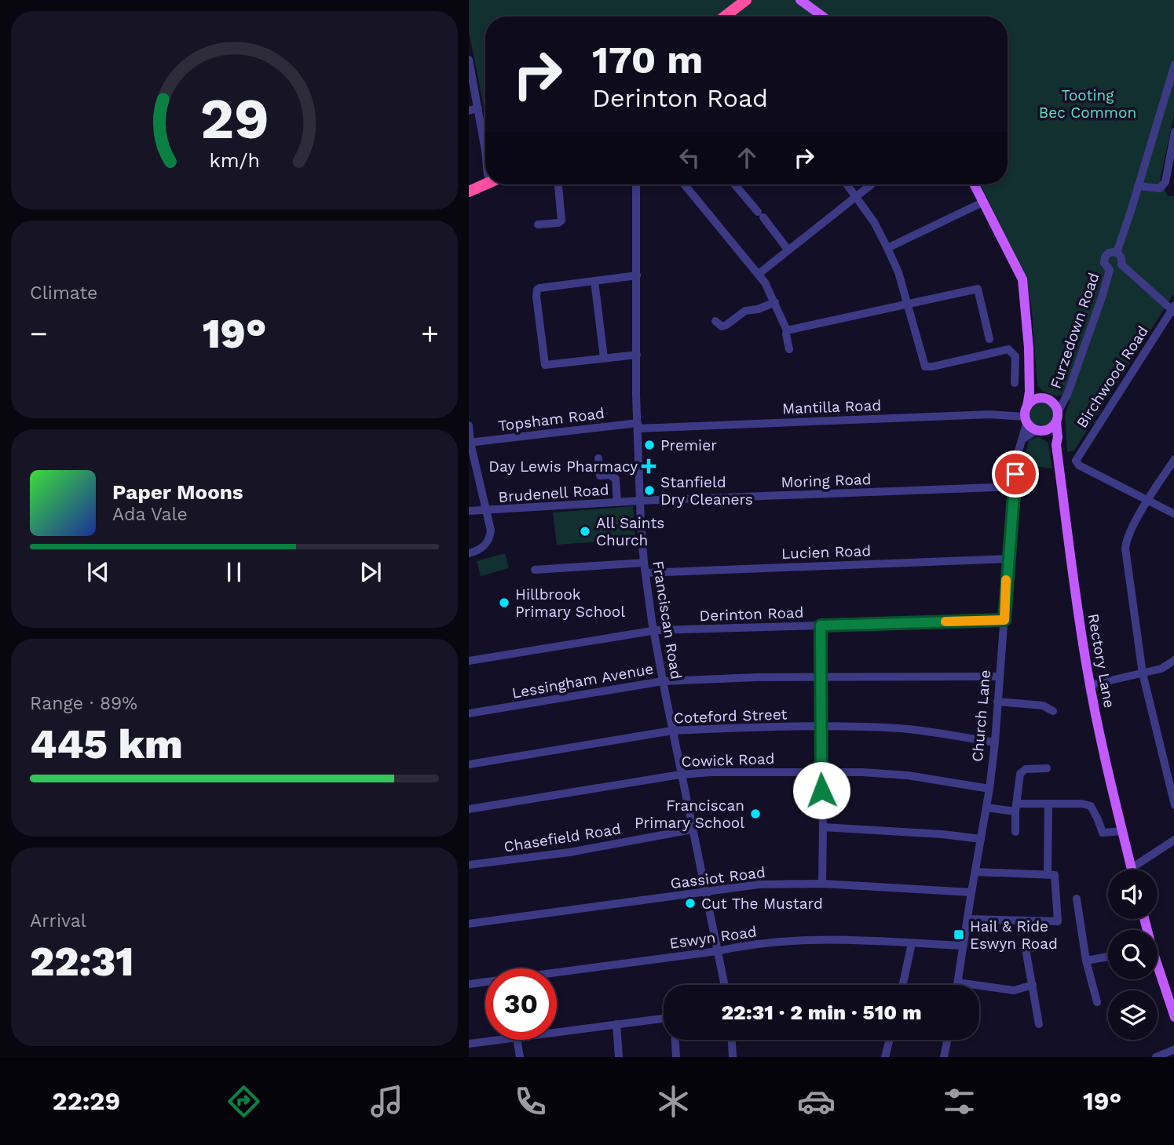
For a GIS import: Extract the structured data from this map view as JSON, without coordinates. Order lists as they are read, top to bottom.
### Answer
{
  "streets": {
    "main road": ["Rectory Lane"],
    "street": [
      "Furzedown Road",
      "Birchwood Road",
      "Mantilla Road",
      "Topsham Road",
      "Moring Road",
      "Brudenell Road",
      "Lucien Road",
      "Derinton Road",
      "Franciscan Road",
      "Lessingham Avenue",
      "Coteford Street",
      "Church Lane",
      "Cowick Road",
      "Chasefield Road",
      "Gassiot Road",
      "Eswyn Road"
    ]
  },
  "crossings": [
    ["Furzedown Road", "Mantilla Road"],
    ["Furzedown Road", "Rectory Lane"],
    ["Furzedown Road", "Church Lane"],
    ["Mantilla Road", "Topsham Road"],
    ["Mantilla Road", "Franciscan Road"],
    ["Mantilla Road", "Rectory Lane"],
    ["Mantilla Road", "Church Lane"],
    ["Topsham Road", "Franciscan Road"],
    ["Moring Road", "Brudenell Road"],
    ["Moring Road", "Franciscan Road"],
    ["Moring Road", "Church Lane"],
    ["Brudenell Road", "Franciscan Road"],
    ["Lucien Road", "Franciscan Road"],
    ["Lucien Road", "Church Lane"],
    ["Derinton Road", "Franciscan Road"],
    ["Derinton Road", "Church Lane"],
    ["Franciscan Road", "Lessingham Avenue"],
    ["Franciscan Road", "Coteford Street"],
    ["Franciscan Road", "Cowick Road"],
    ["Franciscan Road", "Chasefield Road"],
    ["Franciscan Road", "Gassiot Road"],
    ["Franciscan Road", "Eswyn Road"],
    ["Rectory Lane", "Church Lane"],
    ["Lessingham Avenue", "Church Lane"],
    ["Coteford Street", "Church Lane"],
    ["Church Lane", "Cowick Road"],
    ["Church Lane", "Gassiot Road"],
    ["Church Lane", "Eswyn Road"]
  ],
  "parks": ["Tooting Bec Common"],
  "places": {
    "other": [
      "Premier",
      "Stanfield Dry Cleaners",
      "All Saints Church",
      "Hillbrook Primary School",
      "Franciscan Primary School",
      "Cut The Mustard"
    ],
    "health": ["Day Lewis Pharmacy"],
    "transit": ["Hail & Ride Eswyn Road"]
  },
  "page": {
    "turn": ["170 m", "Derinton Road"],
    "tile": [
      "Climate",
      ["Range · 89%", "445 km"],
      ["Arrival", "22:31"]
    ],
    "heat": ["−", "19°", "+"],
    "song": ["Paper Moons", "Ada Vale"],
    "limit": "30",
    "trip": "22:31 · 2 min · 510 m",
    "tabs": ["22:29", "19°"],
    "gauge": ["29", "km/h"]
  }
}
